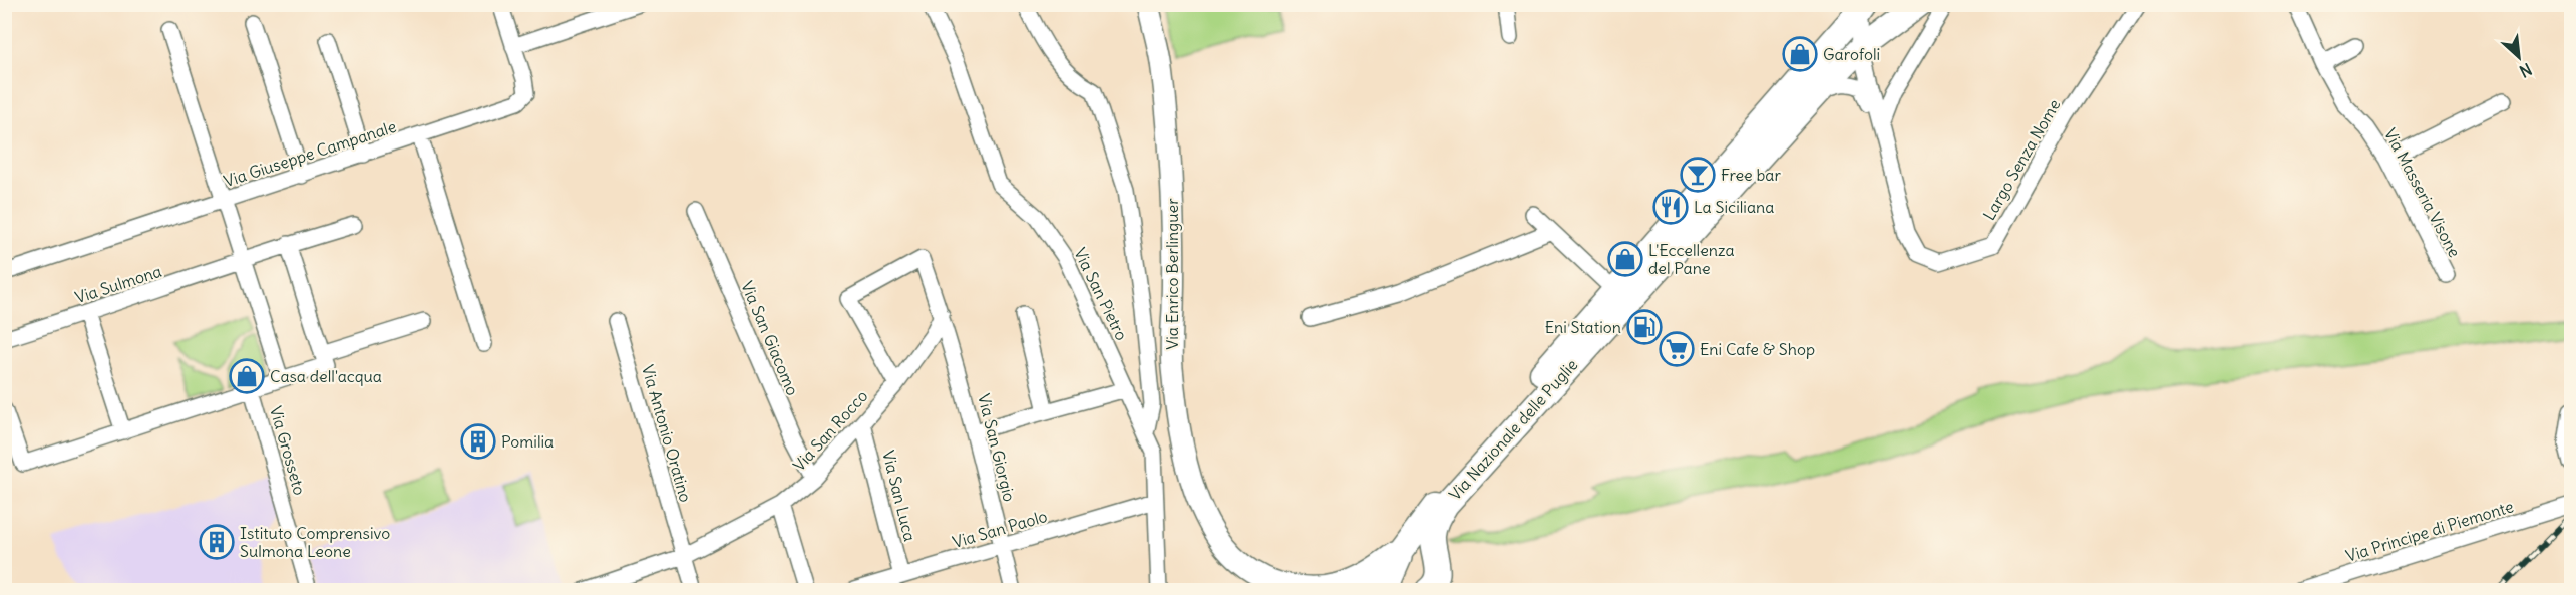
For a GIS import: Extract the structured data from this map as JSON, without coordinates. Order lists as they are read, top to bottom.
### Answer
{
  "streets": {
    "main road": ["Via Enrico Berlinguer", "Via Nazionale delle Puglie"],
    "street": [
      "Via Giuseppe Campanale",
      "Largo Senza Nome",
      "Via Masseria Visone",
      "Via Sulmona",
      "Via San Pietro",
      "Via San Giacomo",
      "Via San Rocco",
      "Via Antonio Oratino",
      "Via San Giorgio",
      "Via Grosseto",
      "Via San Luca",
      "Via San Paolo",
      "Via Principe di Piemonte"
    ]
  },
  "crossings": [
    ["Largo Senza Nome", "Via Nazionale delle Puglie"],
    ["Via Enrico Berlinguer", "Via Nazionale delle Puglie"],
    ["Via San Pietro", "Via San Paolo"],
    ["Via San Giacomo", "Via San Rocco"],
    ["Via San Rocco", "Via Antonio Oratino"],
    ["Via San Rocco", "Via San Giorgio"],
    ["Via San Rocco", "Via San Luca"],
    ["Via San Giorgio", "Via San Paolo"],
    ["Via San Luca", "Via San Paolo"]
  ],
  "places": {
    "shop": ["Garofoli", "L'Eccellenza del Pane", "Casa dell'acqua"],
    "bar": ["Free bar"],
    "restaurant": ["La Siciliana"],
    "fuel station": ["Eni Station"],
    "supermarket": ["Eni Cafe & Shop"],
    "building": ["Pomilia", "Istituto Comprensivo Sulmona Leone"]
  },
  "north": "bottom right"
}
